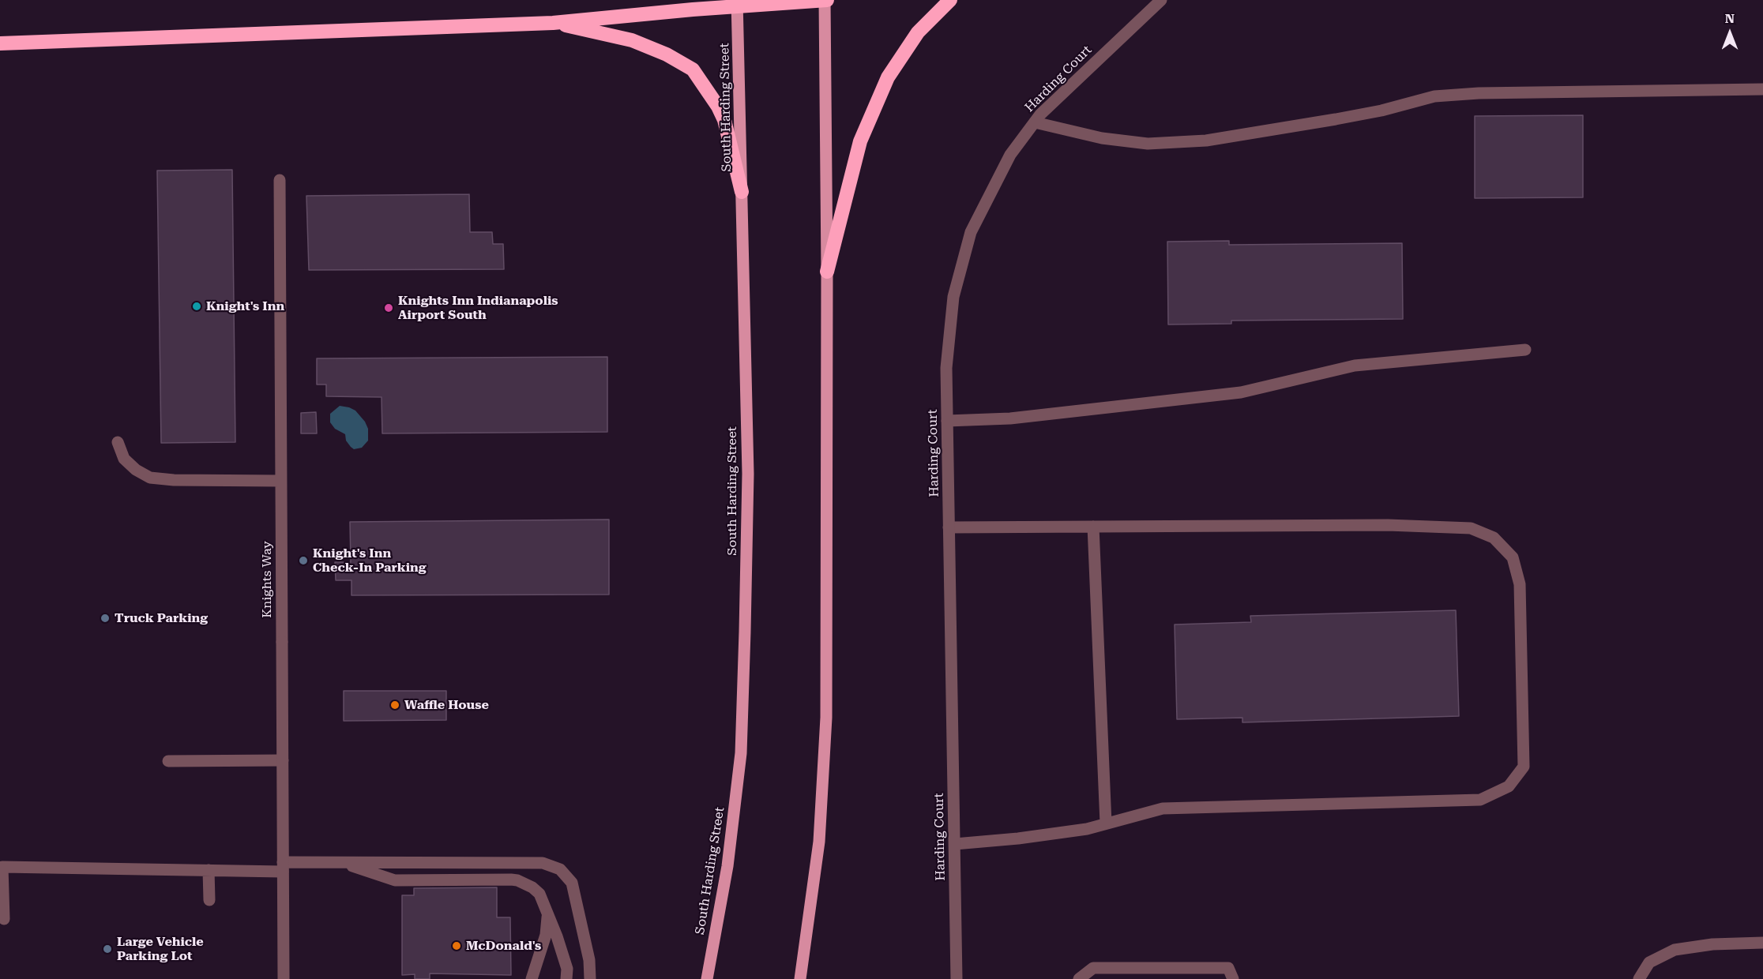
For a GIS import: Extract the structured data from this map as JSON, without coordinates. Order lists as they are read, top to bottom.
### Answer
{
  "streets": {
    "main road": ["South Harding Street"],
    "street": ["Harding Court", "Knights Way"]
  },
  "places": [
    "Knight's Inn",
    "Knights Inn Indianapolis Airport South",
    "Knight's Inn Check-In Parking",
    "Truck Parking",
    "Waffle House",
    "McDonald's",
    "Large Vehicle Parking Lot"
  ],
  "north": "top"
}
